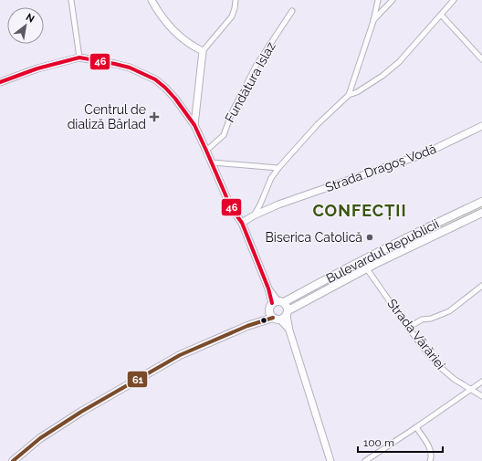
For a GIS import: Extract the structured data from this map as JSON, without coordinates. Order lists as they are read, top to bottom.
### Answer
{
  "streets": {
    "main road": ["Strada Dragoș Vodă", "Bulevardul Republicii"],
    "street": ["Fundătura Islaz", "Strada Vărăriei"]
  },
  "crossings": [
    ["Bulevardul Republicii", "Strada Vărăriei"]
  ],
  "districts": ["CONFECȚII"],
  "places": {
    "health": ["Centrul de dializă Bârlad"],
    "other": ["Biserica Catolică"]
  },
  "lines": ["transit line 46", "transit line 61"],
  "scale_bar": "100 m",
  "north": "top right"
}
